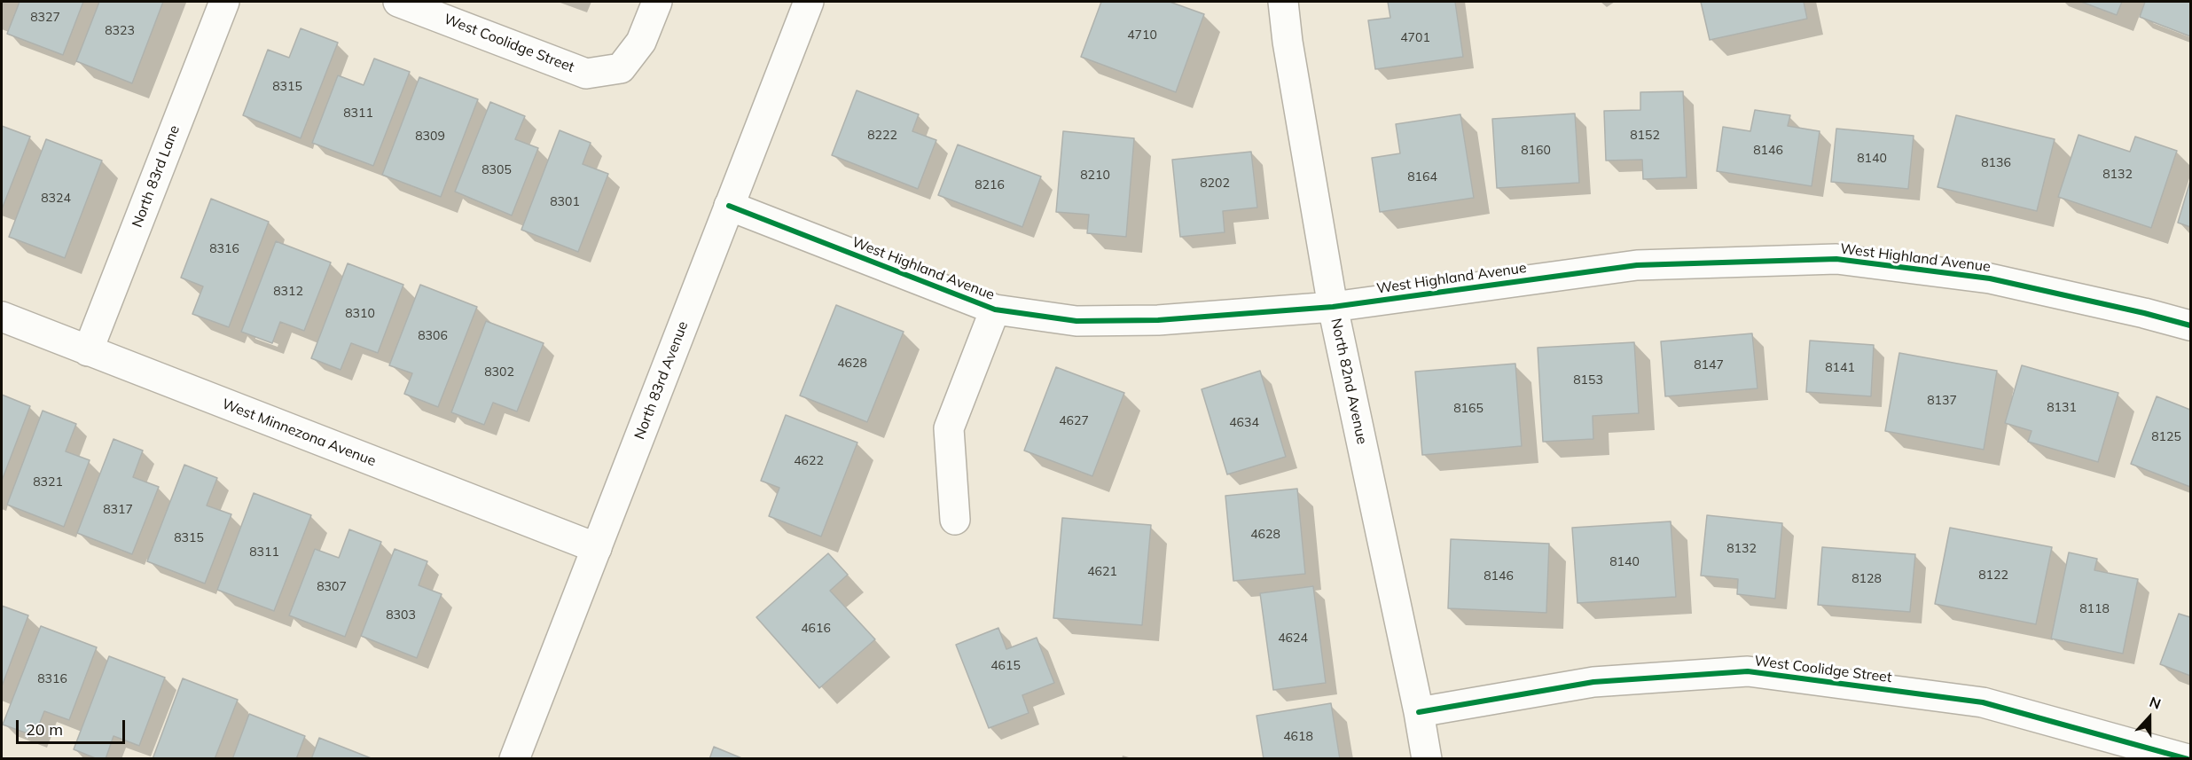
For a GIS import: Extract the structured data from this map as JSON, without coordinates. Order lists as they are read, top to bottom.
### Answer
{
  "streets": {
    "street": [
      "West Coolidge Street",
      "North 83rd Lane",
      "West Highland Avenue",
      "North 83rd Avenue",
      "North 82nd Avenue",
      "West Minnezona Avenue"
    ]
  },
  "crossings": [
    ["West Coolidge Street", "North 82nd Avenue"],
    ["North 83rd Lane", "West Minnezona Avenue"],
    ["West Highland Avenue", "North 83rd Avenue"],
    ["West Highland Avenue", "North 82nd Avenue"],
    ["North 83rd Avenue", "West Minnezona Avenue"]
  ],
  "house_numbers": [
    "8327",
    "8323",
    "4710",
    "4701",
    "8315",
    "8311",
    "8222",
    "8152",
    "8309",
    "8160",
    "8146",
    "8140",
    "8136",
    "8305",
    "8132",
    "8210",
    "8164",
    "8202",
    "8216",
    "8324",
    "8301",
    "8316",
    "8312",
    "8310",
    "8306",
    "4628",
    "8147",
    "8141",
    "8302",
    "8153",
    "8137",
    "8131",
    "8165",
    "4627",
    "4634",
    "8125",
    "4622",
    "8321",
    "8317",
    "4628",
    "8315",
    "8132",
    "8311",
    "8140",
    "4621",
    "8122",
    "8146",
    "8128",
    "8307",
    "8118",
    "8303",
    "4616",
    "4624",
    "4615",
    "8316",
    "4618"
  ],
  "scale_bar": "20 m",
  "north": "top"
}
